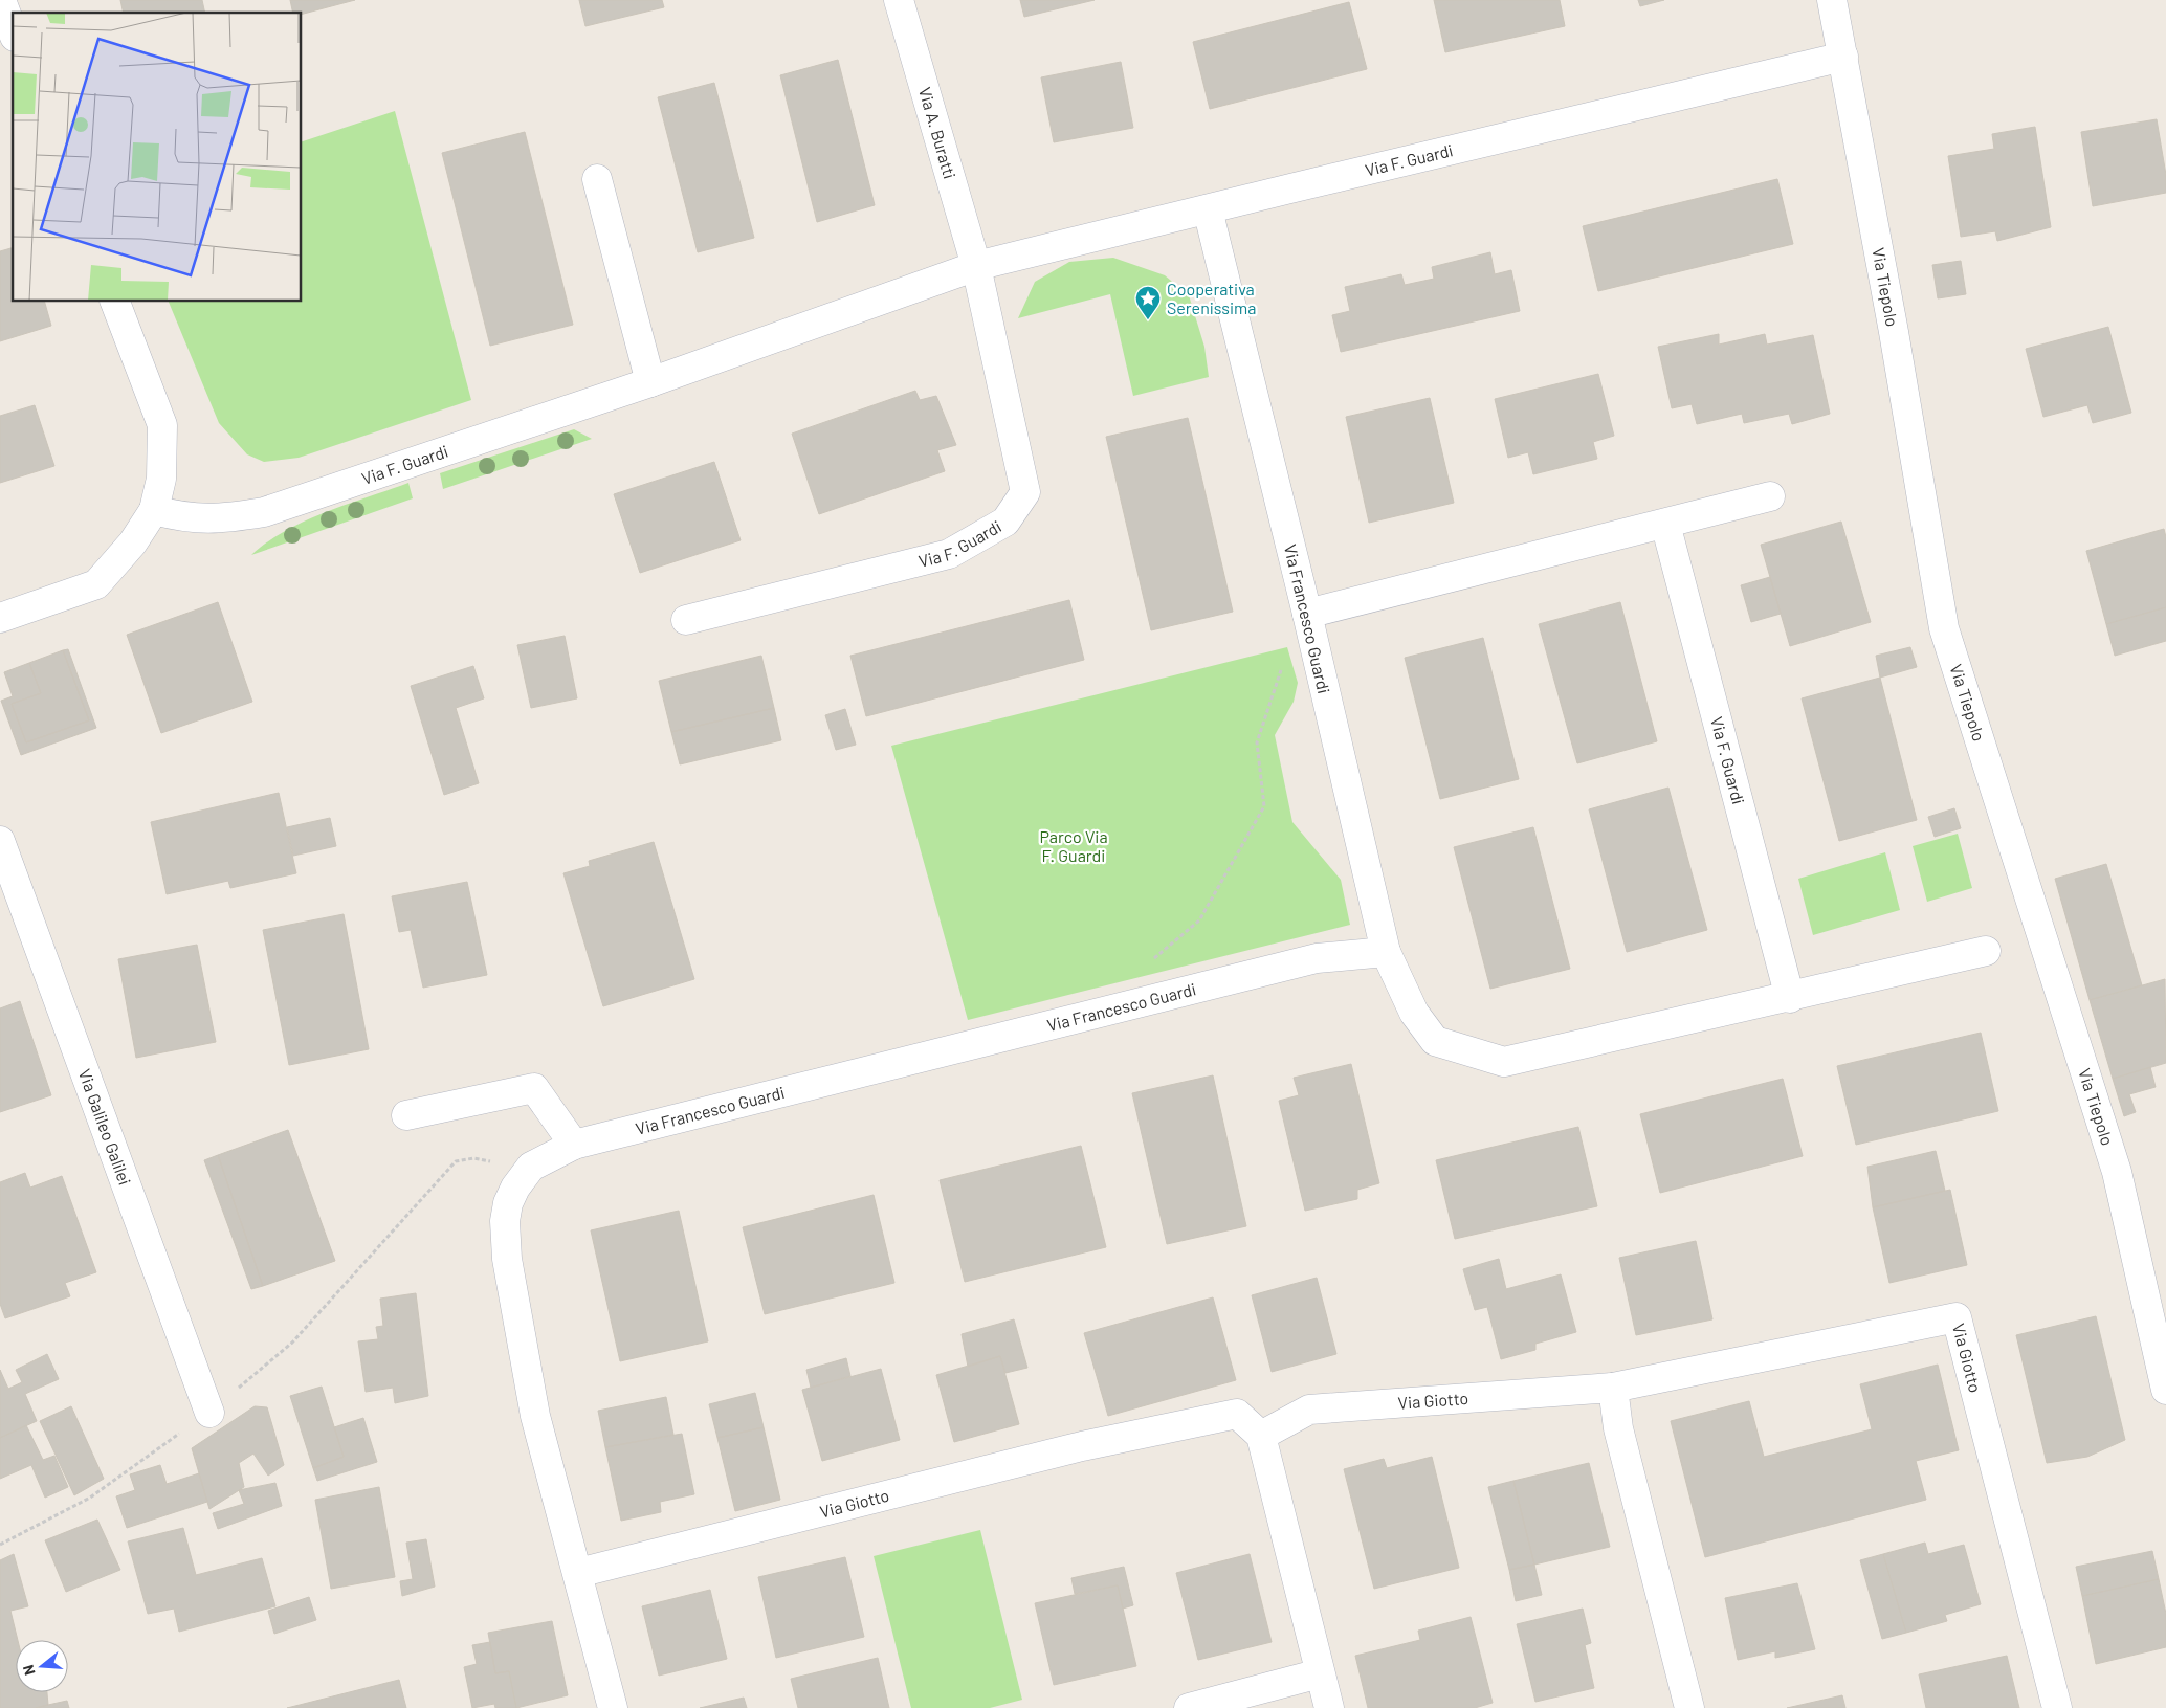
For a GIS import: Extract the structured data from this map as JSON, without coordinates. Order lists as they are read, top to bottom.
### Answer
{
  "streets": {
    "street": [
      "Via A. Buratti",
      "Via F. Guardi",
      "Via Tiepolo",
      "Via Francesco Guardi",
      "Via Galileo Galilei",
      "Via Giotto"
    ]
  },
  "crossings": [
    ["Via A. Buratti", "Via F. Guardi"],
    ["Via F. Guardi", "Via Tiepolo"],
    ["Via F. Guardi", "Via Francesco Guardi"],
    ["Via Francesco Guardi", "Via Giotto"]
  ],
  "parks": ["Parco Via F. Guardi"],
  "places": {
    "place": ["Cooperativa Serenissima"]
  },
  "north": "left"
}
